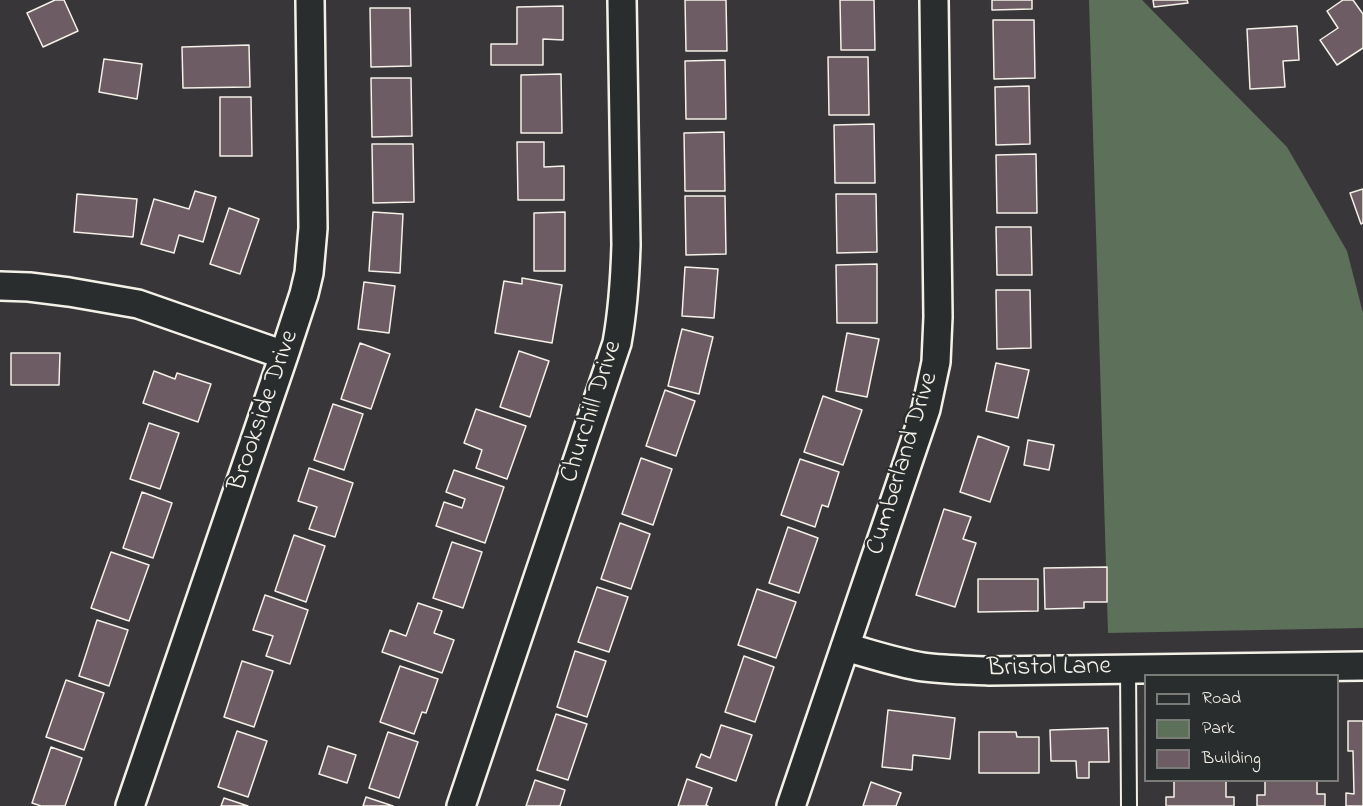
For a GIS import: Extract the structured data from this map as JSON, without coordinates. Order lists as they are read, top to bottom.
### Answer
{
  "streets": {
    "street": [
      "Brookside Drive",
      "Churchill Drive",
      "Cumberland Drive",
      "Bristol Lane"
    ]
  },
  "crossings": [
    ["Cumberland Drive", "Bristol Lane"]
  ],
  "legend": ["Road", "Park", "Building"]
}
